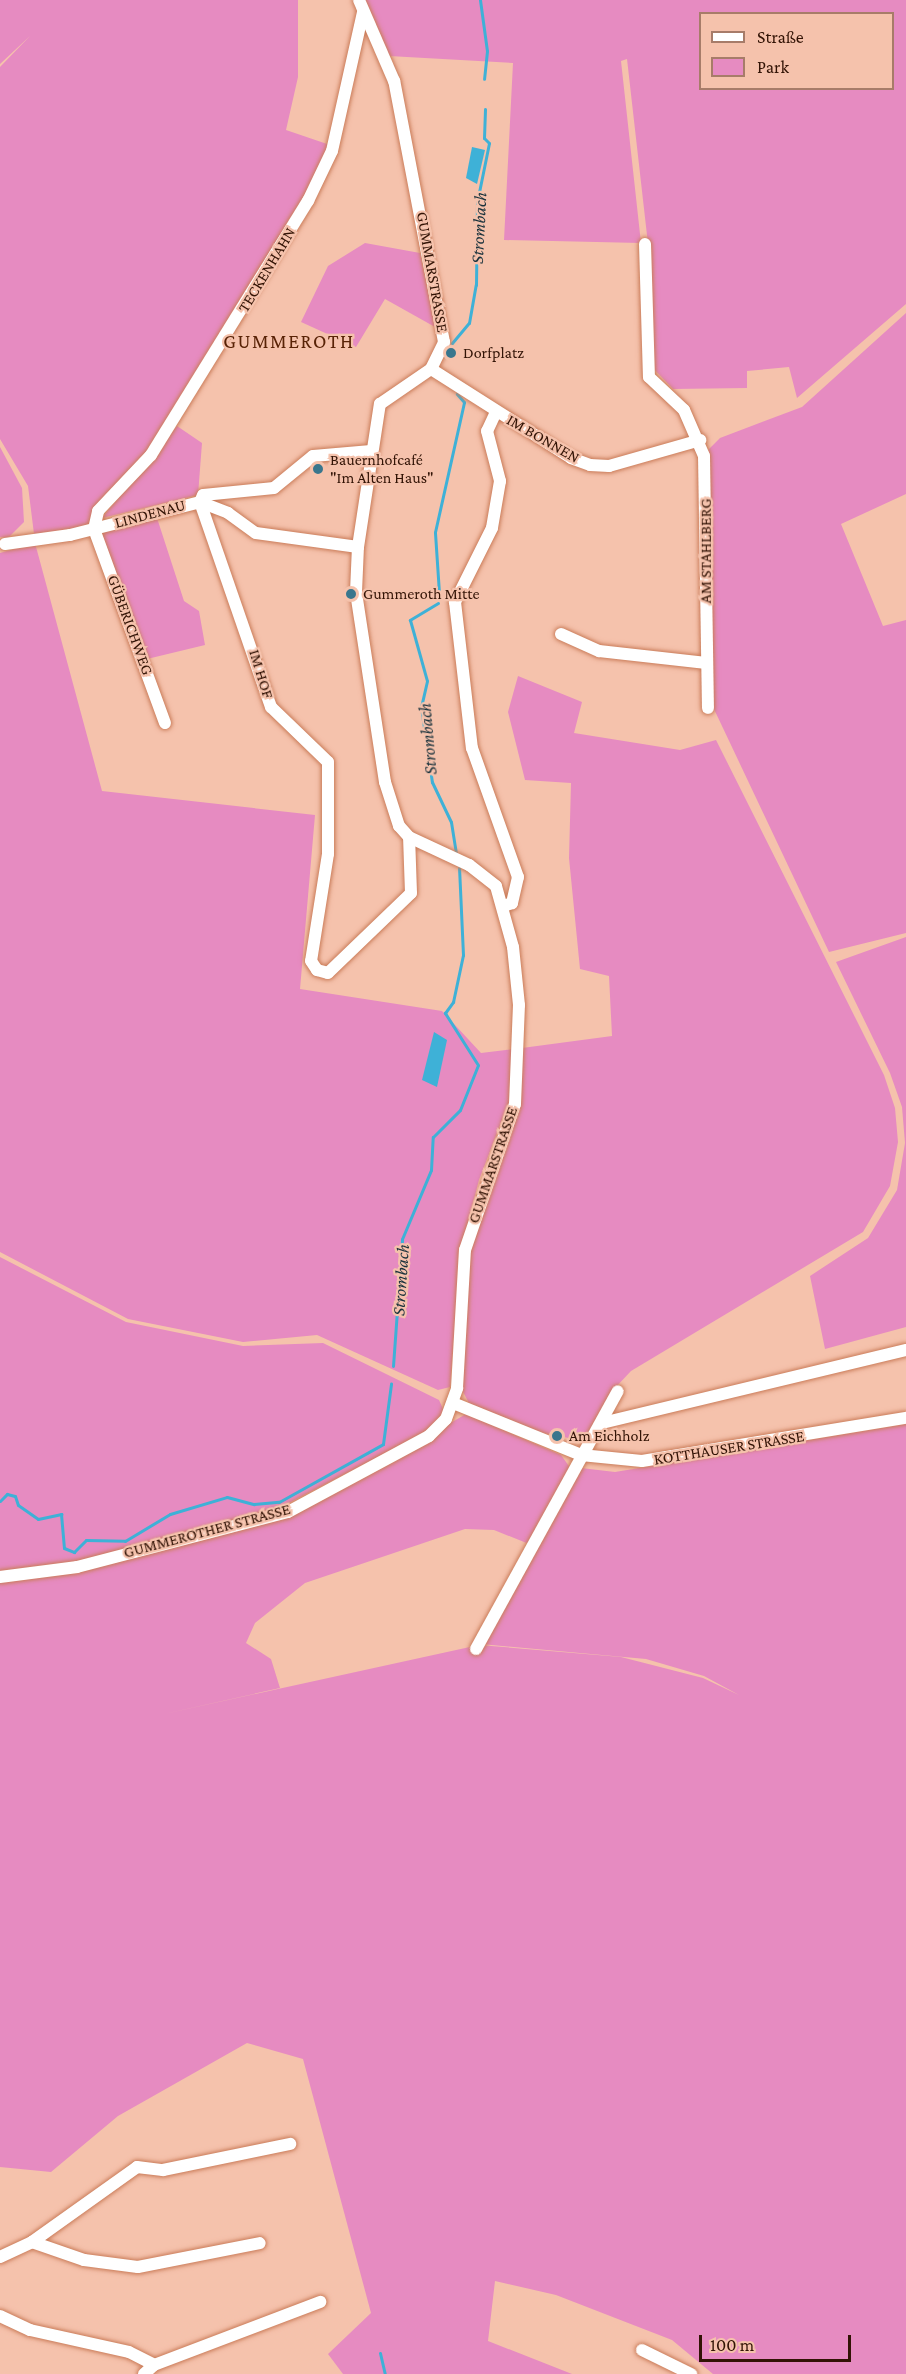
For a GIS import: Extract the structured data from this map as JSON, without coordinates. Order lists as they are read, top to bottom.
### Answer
{
  "streets": {
    "street": [
      "TECKENHAHN",
      "GUMMARSTRASSE",
      "IM BONNEN",
      "LINDENAU",
      "AM STAHLBERG",
      "GÜBERICHWEG",
      "IM HOF",
      "KOTTHAUSER STRASSE",
      "GUMMEROTHER STRASSE"
    ]
  },
  "crossings": [
    ["TECKENHAHN", "GUMMARSTRASSE"],
    ["TECKENHAHN", "LINDENAU"],
    ["TECKENHAHN", "GÜBERICHWEG"],
    ["GUMMARSTRASSE", "IM BONNEN"],
    ["GUMMARSTRASSE", "LINDENAU"],
    ["GUMMARSTRASSE", "IM HOF"],
    ["GUMMARSTRASSE", "KOTTHAUSER STRASSE"],
    ["GUMMARSTRASSE", "GUMMEROTHER STRASSE"],
    ["IM BONNEN", "AM STAHLBERG"],
    ["LINDENAU", "GÜBERICHWEG"],
    ["LINDENAU", "IM HOF"],
    ["KOTTHAUSER STRASSE", "GUMMEROTHER STRASSE"]
  ],
  "districts": ["GUMMEROTH"],
  "water": ["Strombach"],
  "places": [
    "Dorfplatz",
    "Bauernhofcafé \"Im Alten Haus\"",
    "Gummeroth Mitte",
    "Am Eichholz"
  ],
  "legend": ["Straße", "Park"],
  "scale_bar": "100 m"
}
